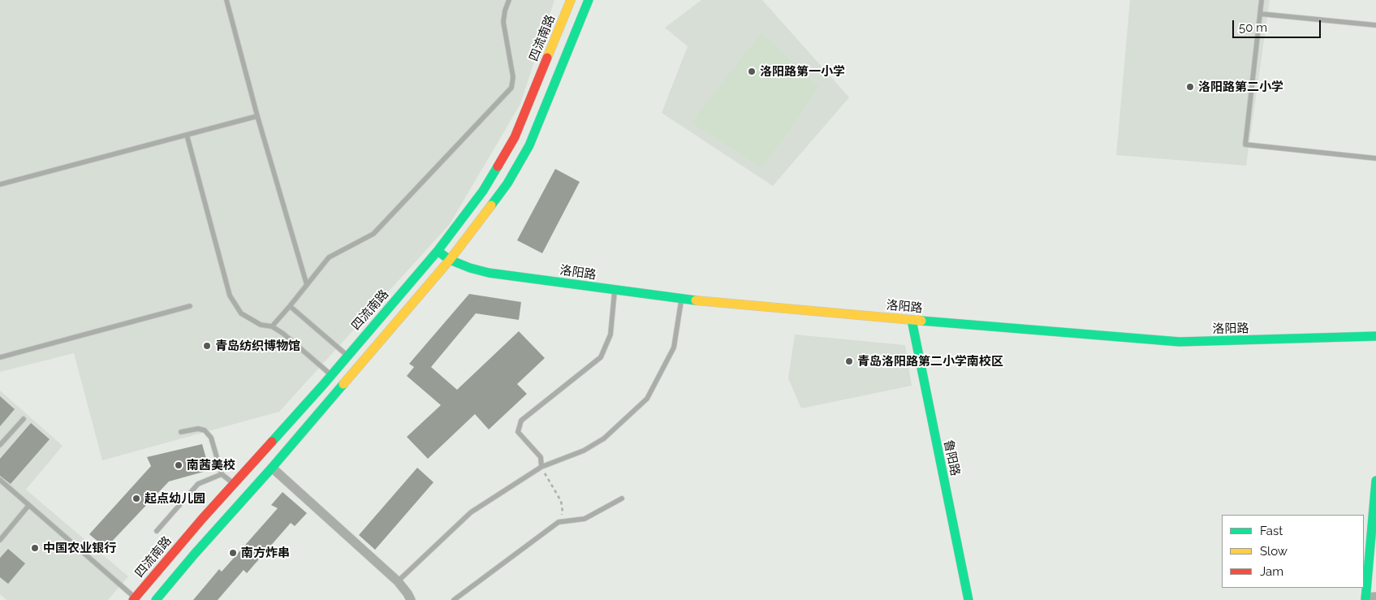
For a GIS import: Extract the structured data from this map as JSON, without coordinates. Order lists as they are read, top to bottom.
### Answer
{
  "streets": {
    "main road": ["四流南路", "洛阳路", "鲁阳路"]
  },
  "crossings": [
    ["四流南路", "洛阳路"],
    ["洛阳路", "鲁阳路"]
  ],
  "places": [
    "洛阳路第一小学",
    "洛阳路第二小学",
    "青岛纺织博物馆",
    "青岛洛阳路第二小学南校区",
    "南茜美校",
    "起点幼儿园",
    "中国农业银行",
    "南方炸串"
  ],
  "legend": ["Fast", "Slow", "Jam"],
  "scale_bar": "50 m"
}
